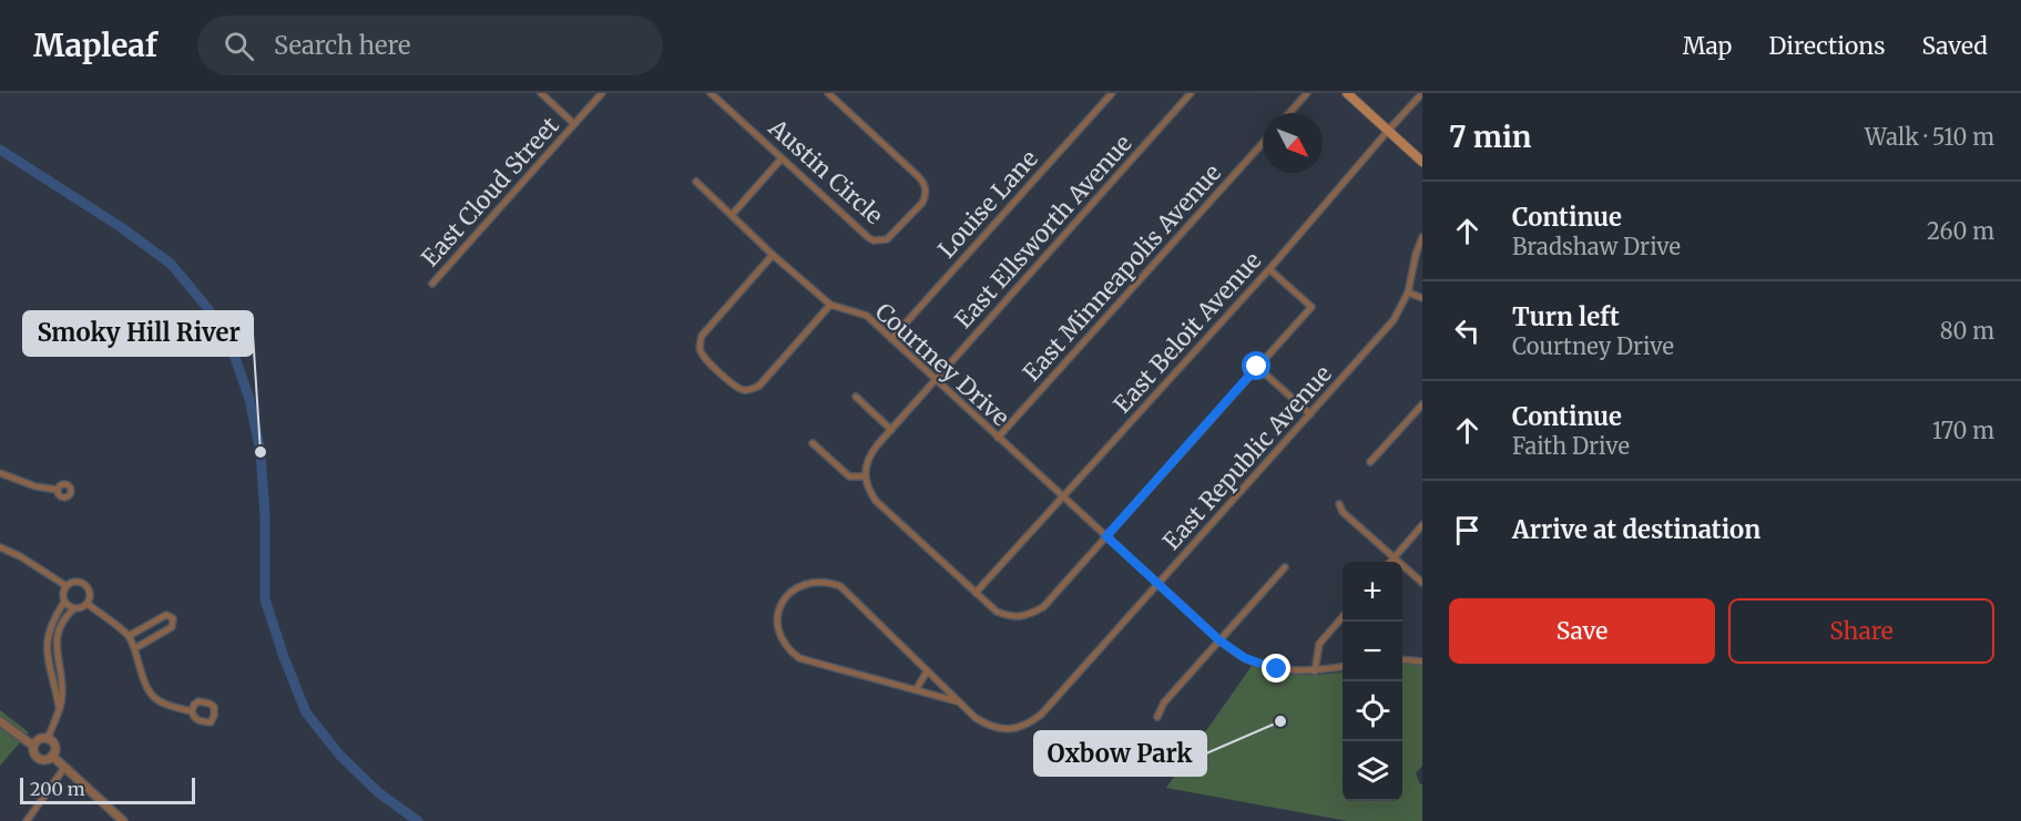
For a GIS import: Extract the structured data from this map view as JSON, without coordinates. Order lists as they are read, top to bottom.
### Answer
{
  "streets": {
    "street": [
      "Austin Circle",
      "East Cloud Street",
      "Louise Lane",
      "East Ellsworth Avenue",
      "East Minneapolis Avenue",
      "East Beloit Avenue",
      "Courtney Drive",
      "East Republic Avenue"
    ]
  },
  "crossings": [
    ["Louise Lane", "Courtney Drive"],
    ["East Ellsworth Avenue", "Courtney Drive"],
    ["East Minneapolis Avenue", "Courtney Drive"],
    ["East Beloit Avenue", "Courtney Drive"],
    ["Courtney Drive", "East Republic Avenue"]
  ],
  "places": ["Smoky Hill River", "Oxbow Park"],
  "scale_bar": "200 m",
  "north": "bottom right",
  "page": {
    "header": "Mapleaf",
    "search": "Search here",
    "nav": ["Map", "Directions", "Saved"],
    "heading": ["7 min", "Walk · 510 m"],
    "list": [
      ["Continue", "Bradshaw Drive", "260 m"],
      ["Turn left", "Courtney Drive", "80 m"],
      ["Continue", "Faith Drive", "170 m"],
      "Arrive at destination"
    ],
    "map_buttons": ["+", "−"],
    "buttons": ["Save", "Share"],
    "scale": "200 m"
  }
}
